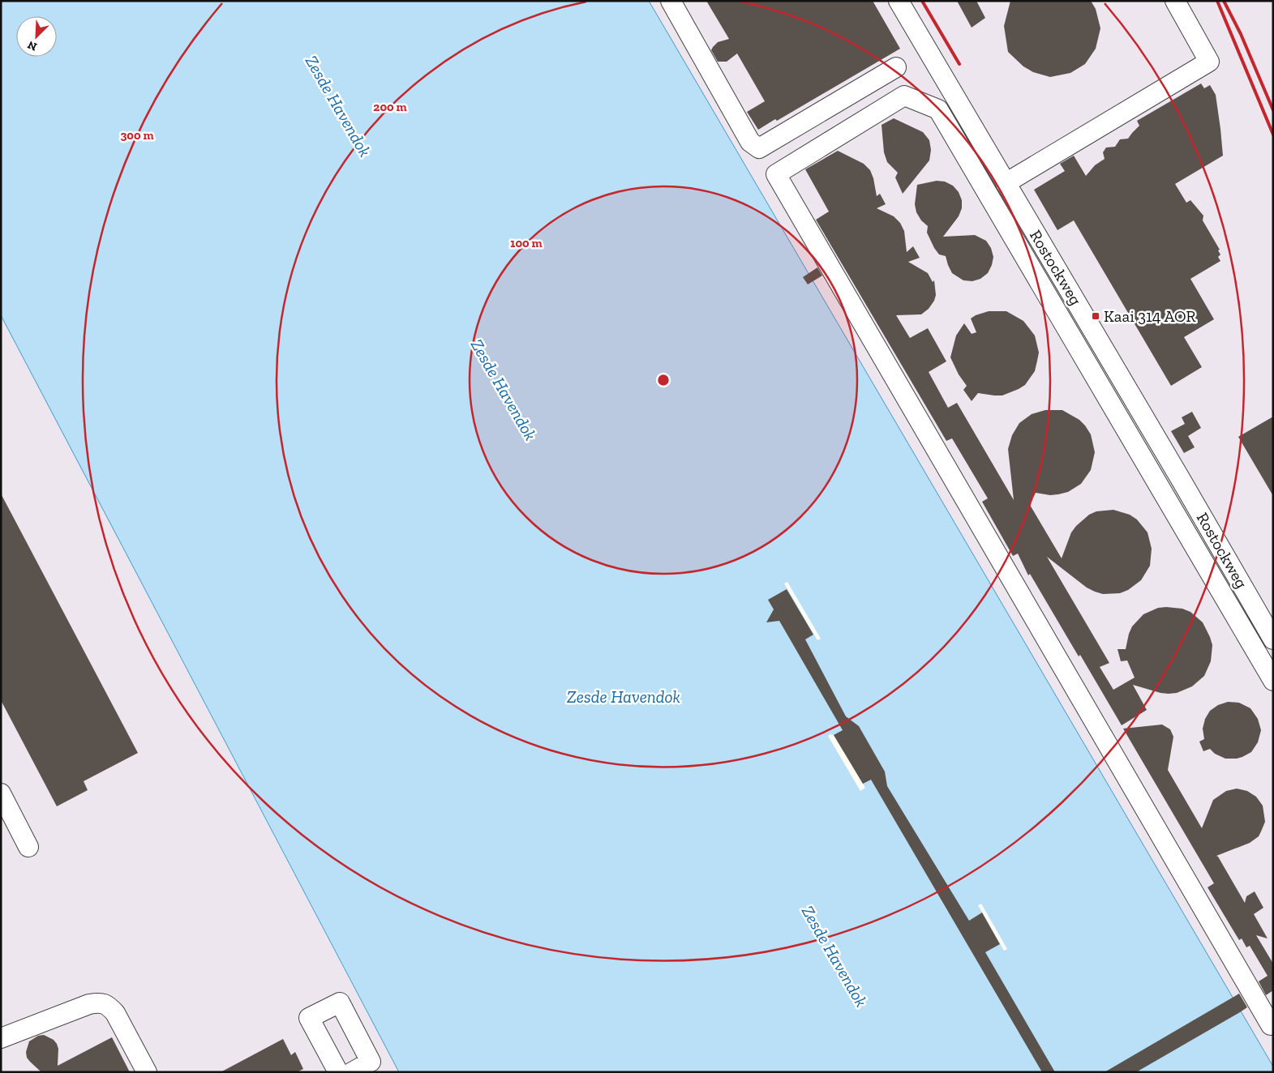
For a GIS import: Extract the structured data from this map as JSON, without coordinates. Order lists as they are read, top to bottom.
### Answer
{
  "streets": {
    "street": ["Rostockweg"]
  },
  "water": ["Zesde Havendok"],
  "places": {
    "transit": ["Kaai 314 AOR"]
  },
  "north": "bottom left",
  "rings": ["200 m", "300 m", "100 m"]
}
